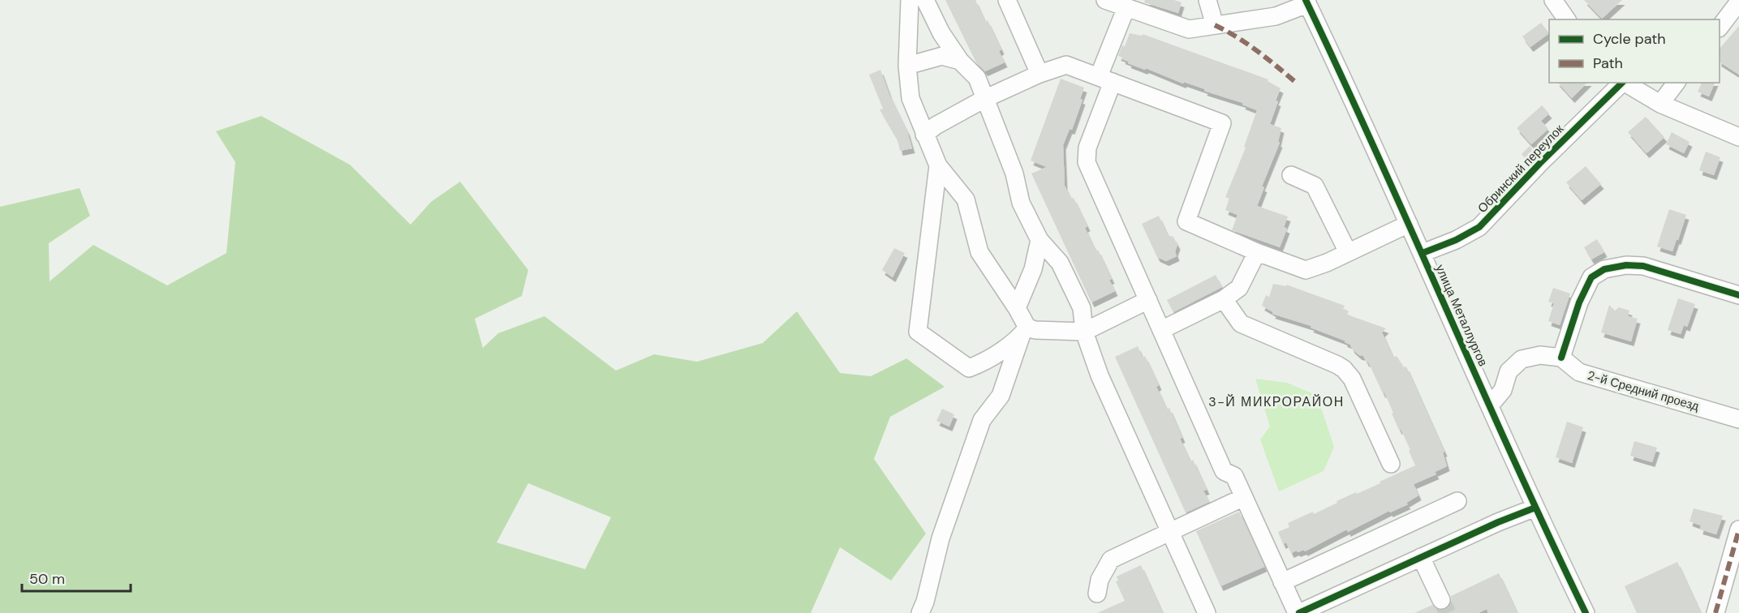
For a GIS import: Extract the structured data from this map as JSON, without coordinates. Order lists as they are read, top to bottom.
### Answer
{
  "streets": {
    "street": ["Обринский переулок", "улица Металлургов", "2-й Средний проезд"]
  },
  "crossings": [
    ["Обринский переулок", "улица Металлургов"]
  ],
  "districts": ["3-Й МИКРОРАЙОН"],
  "legend": ["Cycle path", "Path"],
  "scale_bar": "50 m"
}
